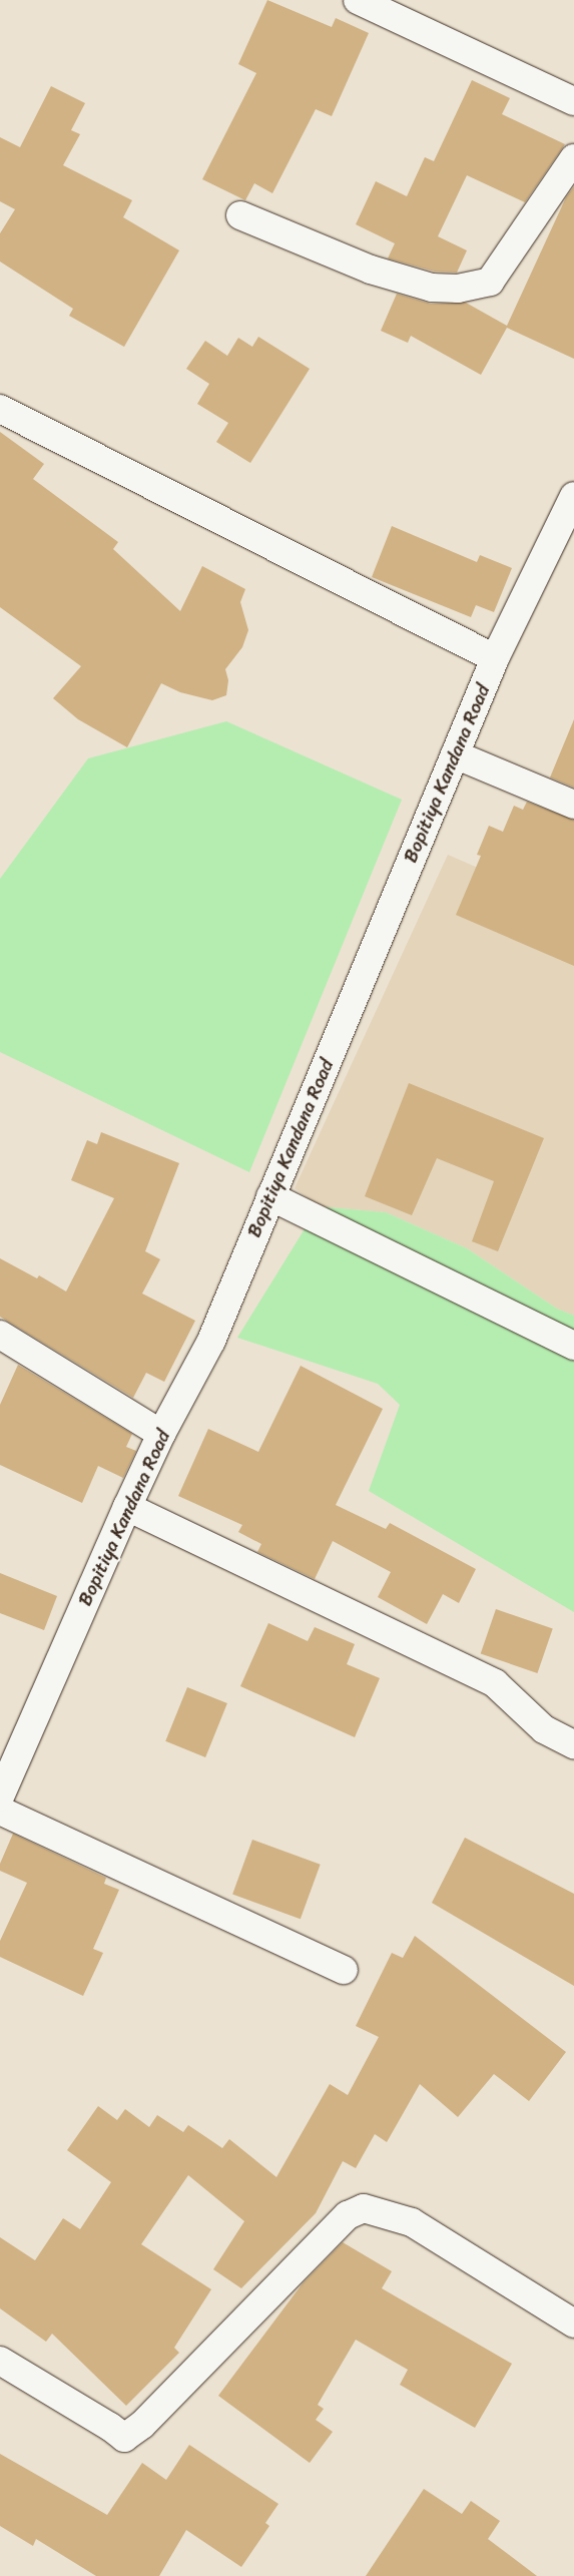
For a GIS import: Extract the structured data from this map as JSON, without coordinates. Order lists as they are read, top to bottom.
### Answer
{
  "streets": {
    "street": ["Bopitiya Kandana Road"]
  }
}
